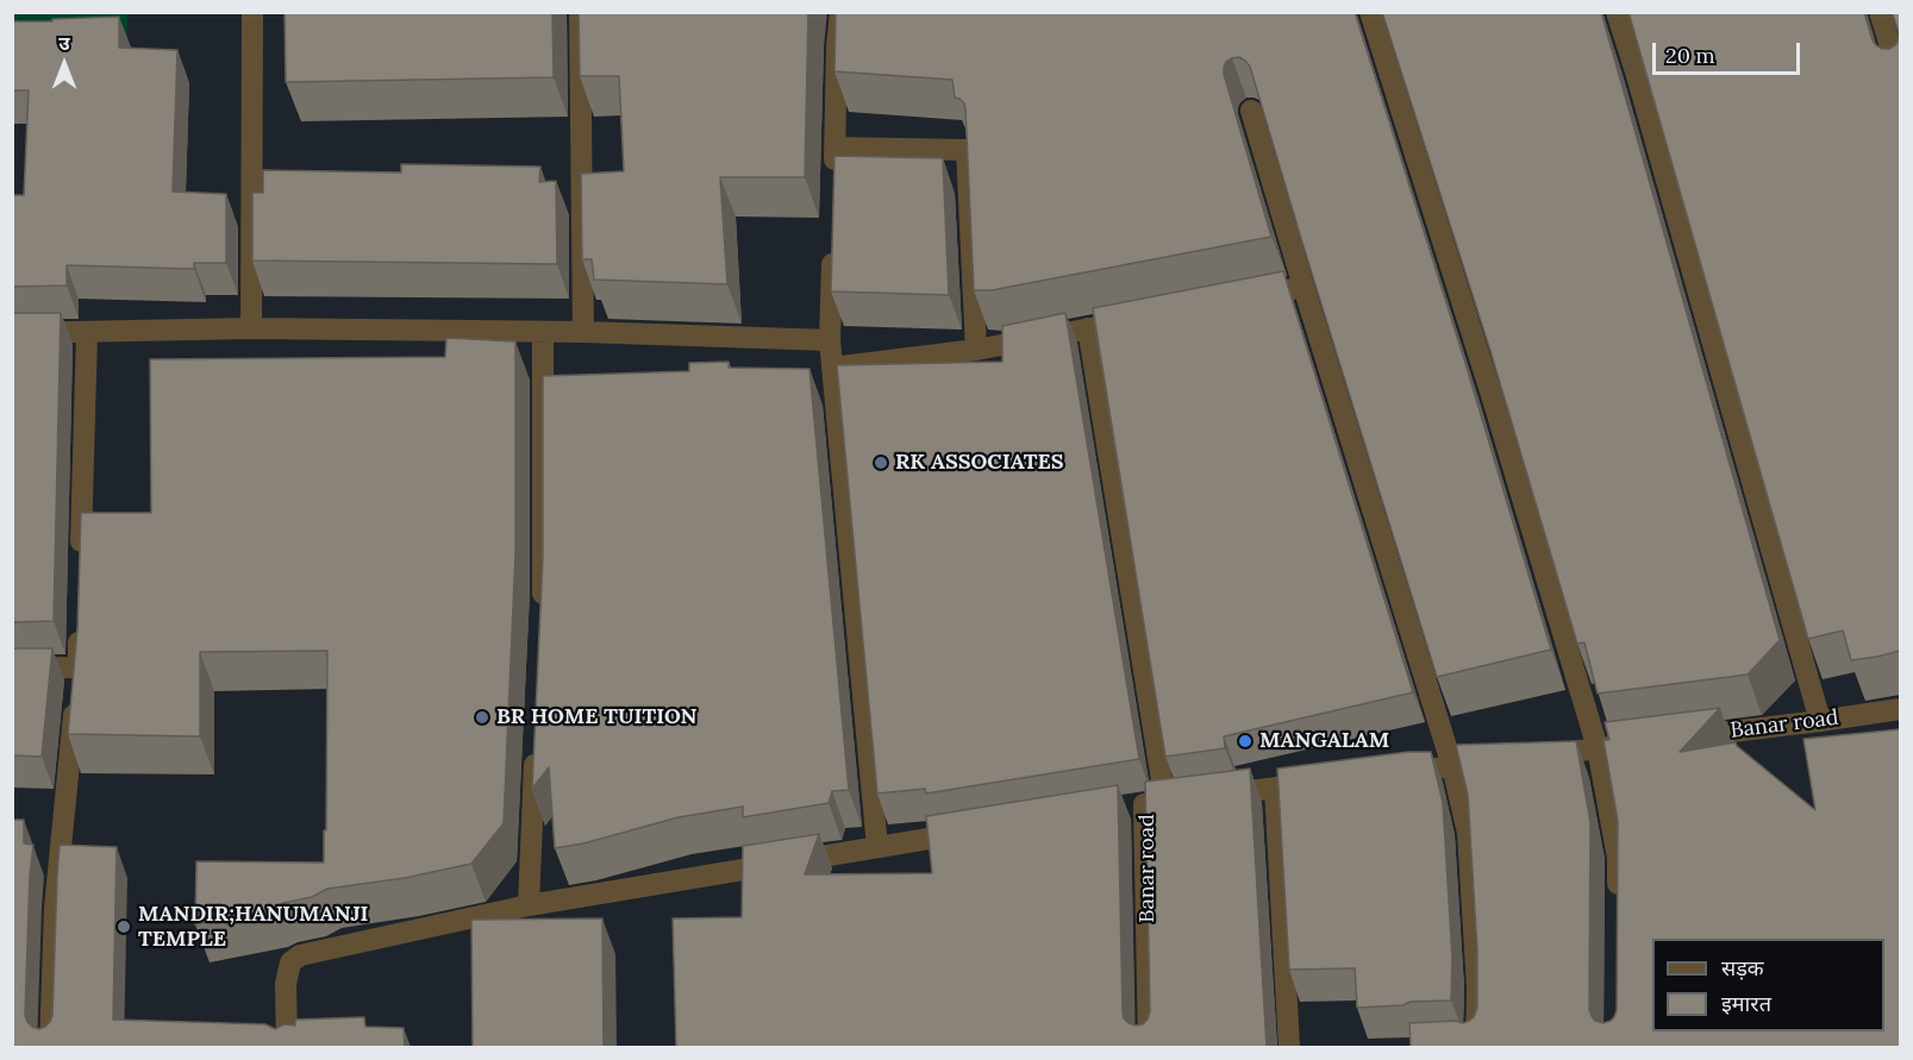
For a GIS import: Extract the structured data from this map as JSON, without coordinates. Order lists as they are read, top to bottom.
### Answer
{
  "streets": {
    "street": ["Banar road"]
  },
  "places": [
    "RK ASSOCIATES",
    "BR HOME TUITION",
    "MANGALAM",
    "MANDIR;HANUMANJI TEMPLE"
  ],
  "legend": ["सड़क", "इमारत"],
  "scale_bar": "20 m",
  "north": "top"
}
